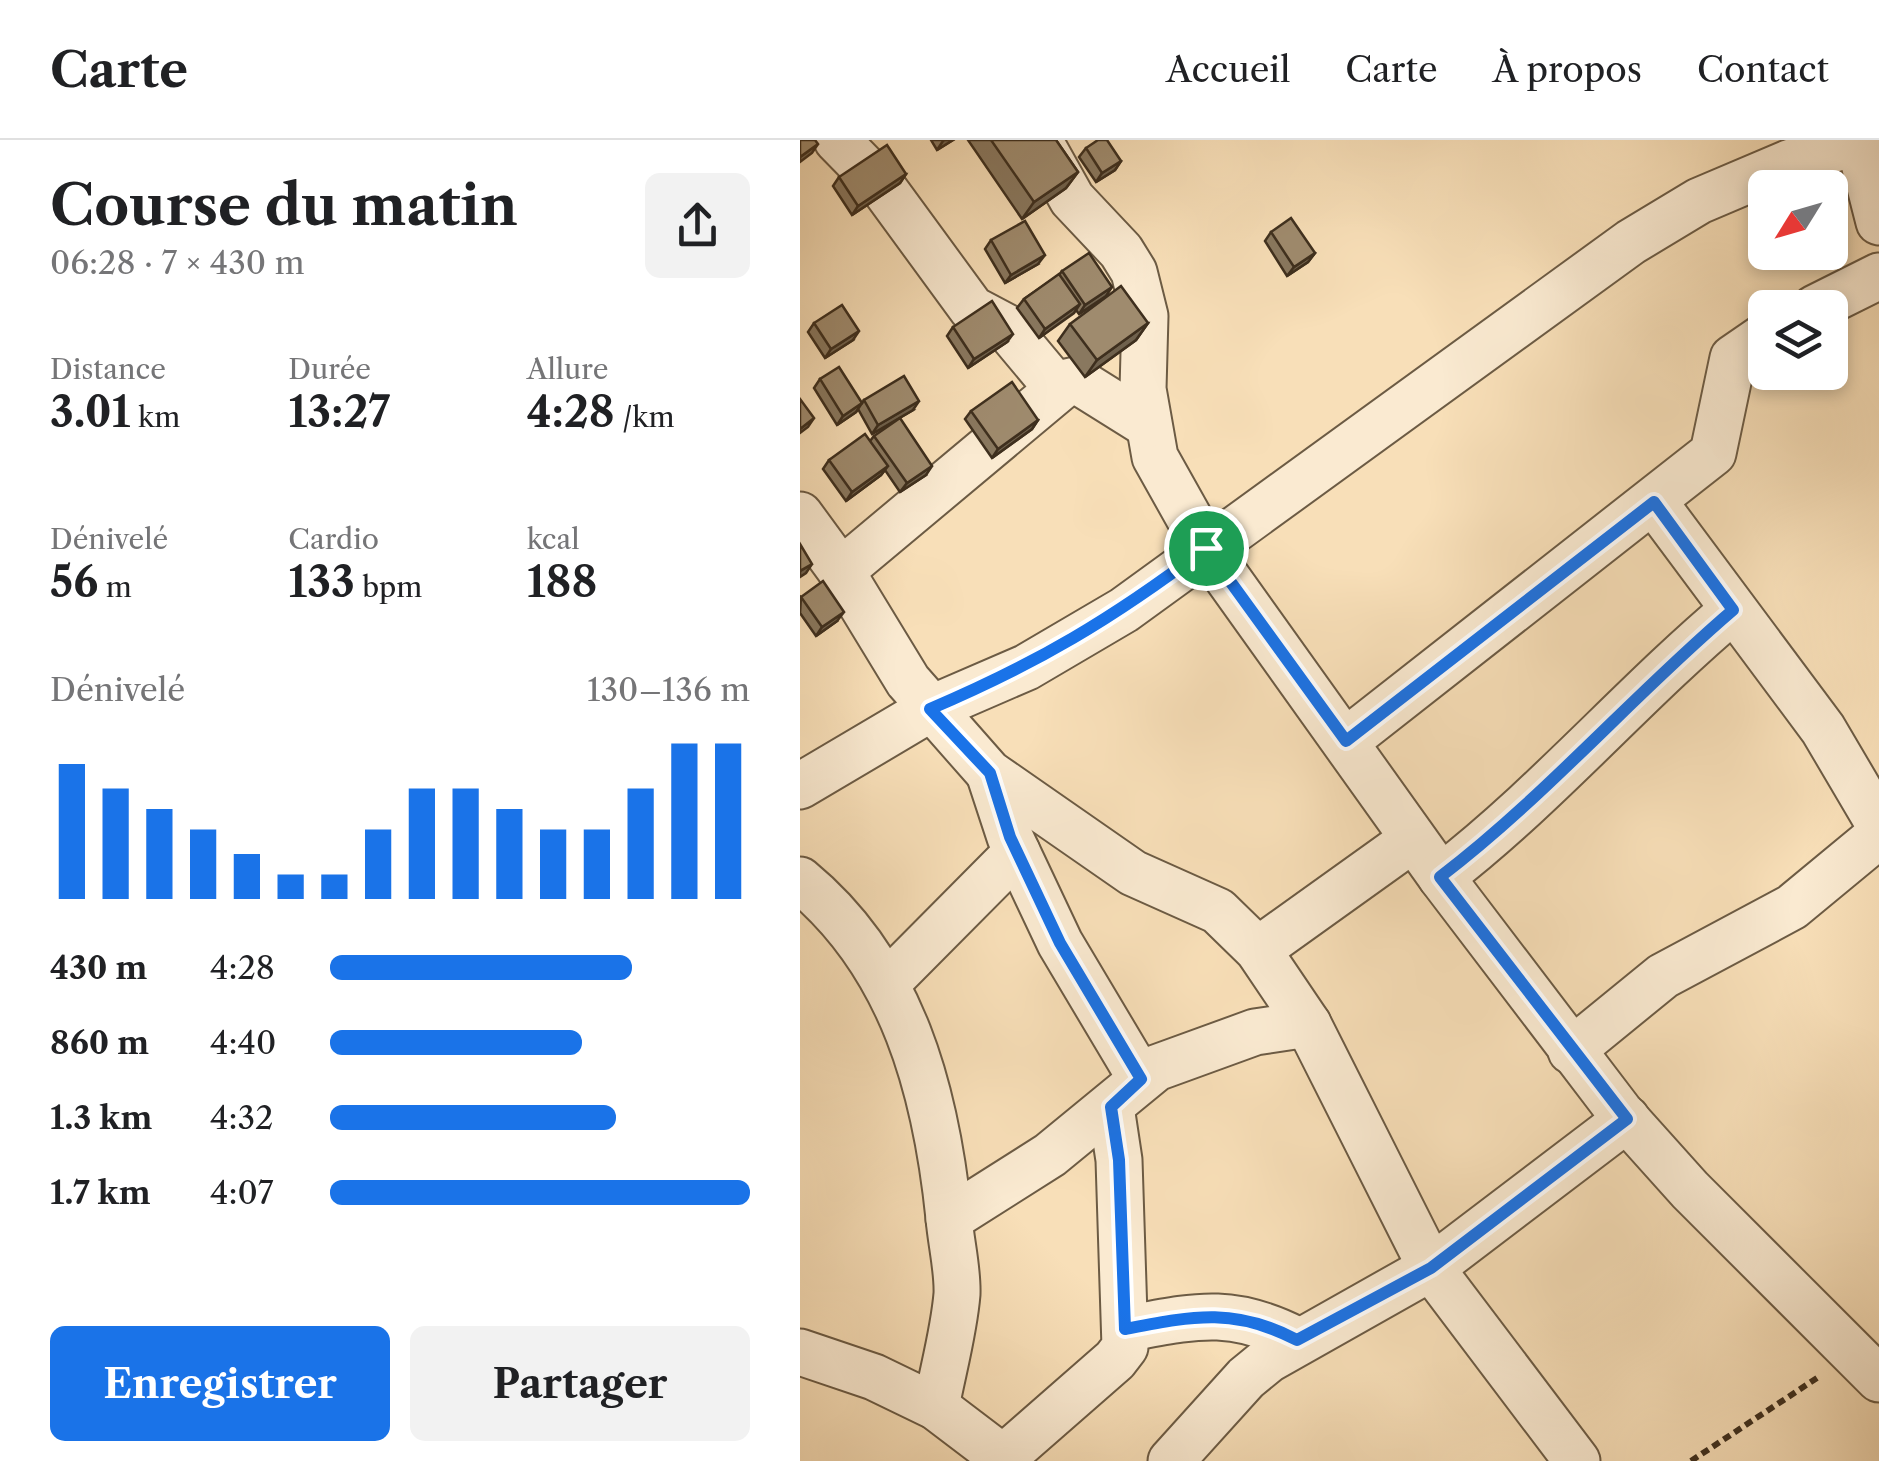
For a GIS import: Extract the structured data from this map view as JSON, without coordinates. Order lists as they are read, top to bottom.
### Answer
{
  "north": "bottom left",
  "page": {
    "header": "Carte",
    "nav": [
      "Accueil",
      "Carte",
      "À propos",
      "Contact"
    ],
    "heading": ["Course du matin", "06:28 · 7 × 430 m"],
    "stats": [
      ["Distance", "3.01 km"],
      ["Durée", "13:27"],
      ["Allure", "4:28 /km"],
      ["Dénivelé", "56 m"],
      ["Cardio", "133 bpm"],
      ["kcal", "188"]
    ],
    "chart": ["Dénivelé", "130–136 m"],
    "list": [
      {
        "name": "430 m",
        "note": "4:28"
      },
      {
        "name": "860 m",
        "note": "4:40"
      },
      {
        "name": "1.3 km",
        "note": "4:32"
      },
      {
        "name": "1.7 km",
        "note": "4:07"
      }
    ],
    "buttons": ["Enregistrer", "Partager"]
  }
}
